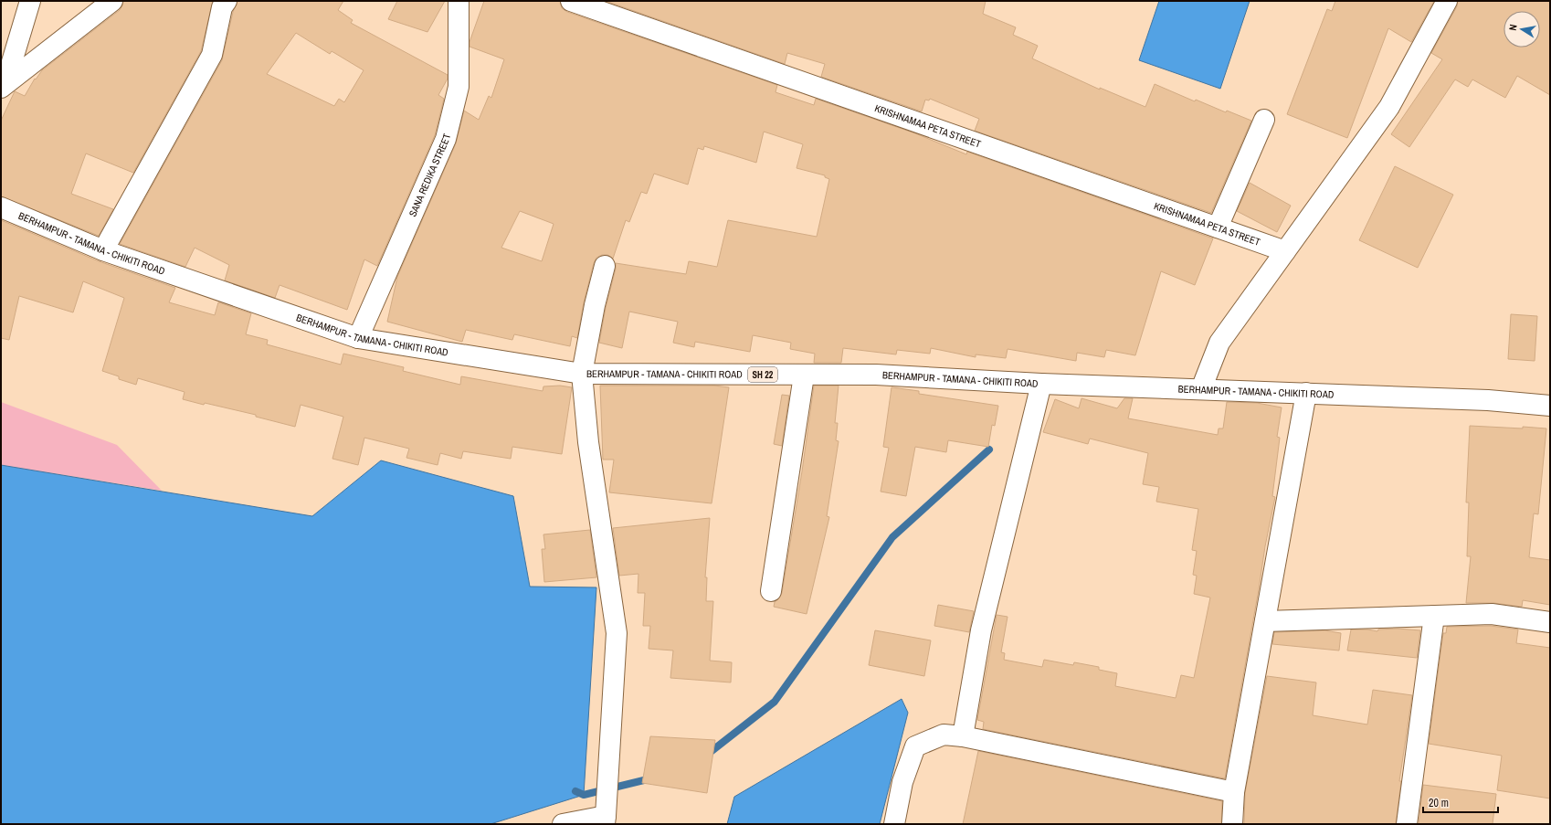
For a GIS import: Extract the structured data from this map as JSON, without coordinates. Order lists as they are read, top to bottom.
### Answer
{
  "streets": {
    "street": [
      "KRISHNAMAA PETA STREET",
      "SANA REDIKA STREET",
      "BERHAMPUR - TAMANA - CHIKITI ROAD",
      "SH 22"
    ]
  },
  "crossings": [
    ["SANA REDIKA STREET", "BERHAMPUR - TAMANA - CHIKITI ROAD"]
  ],
  "scale_bar": "20 m",
  "north": "left"
}
